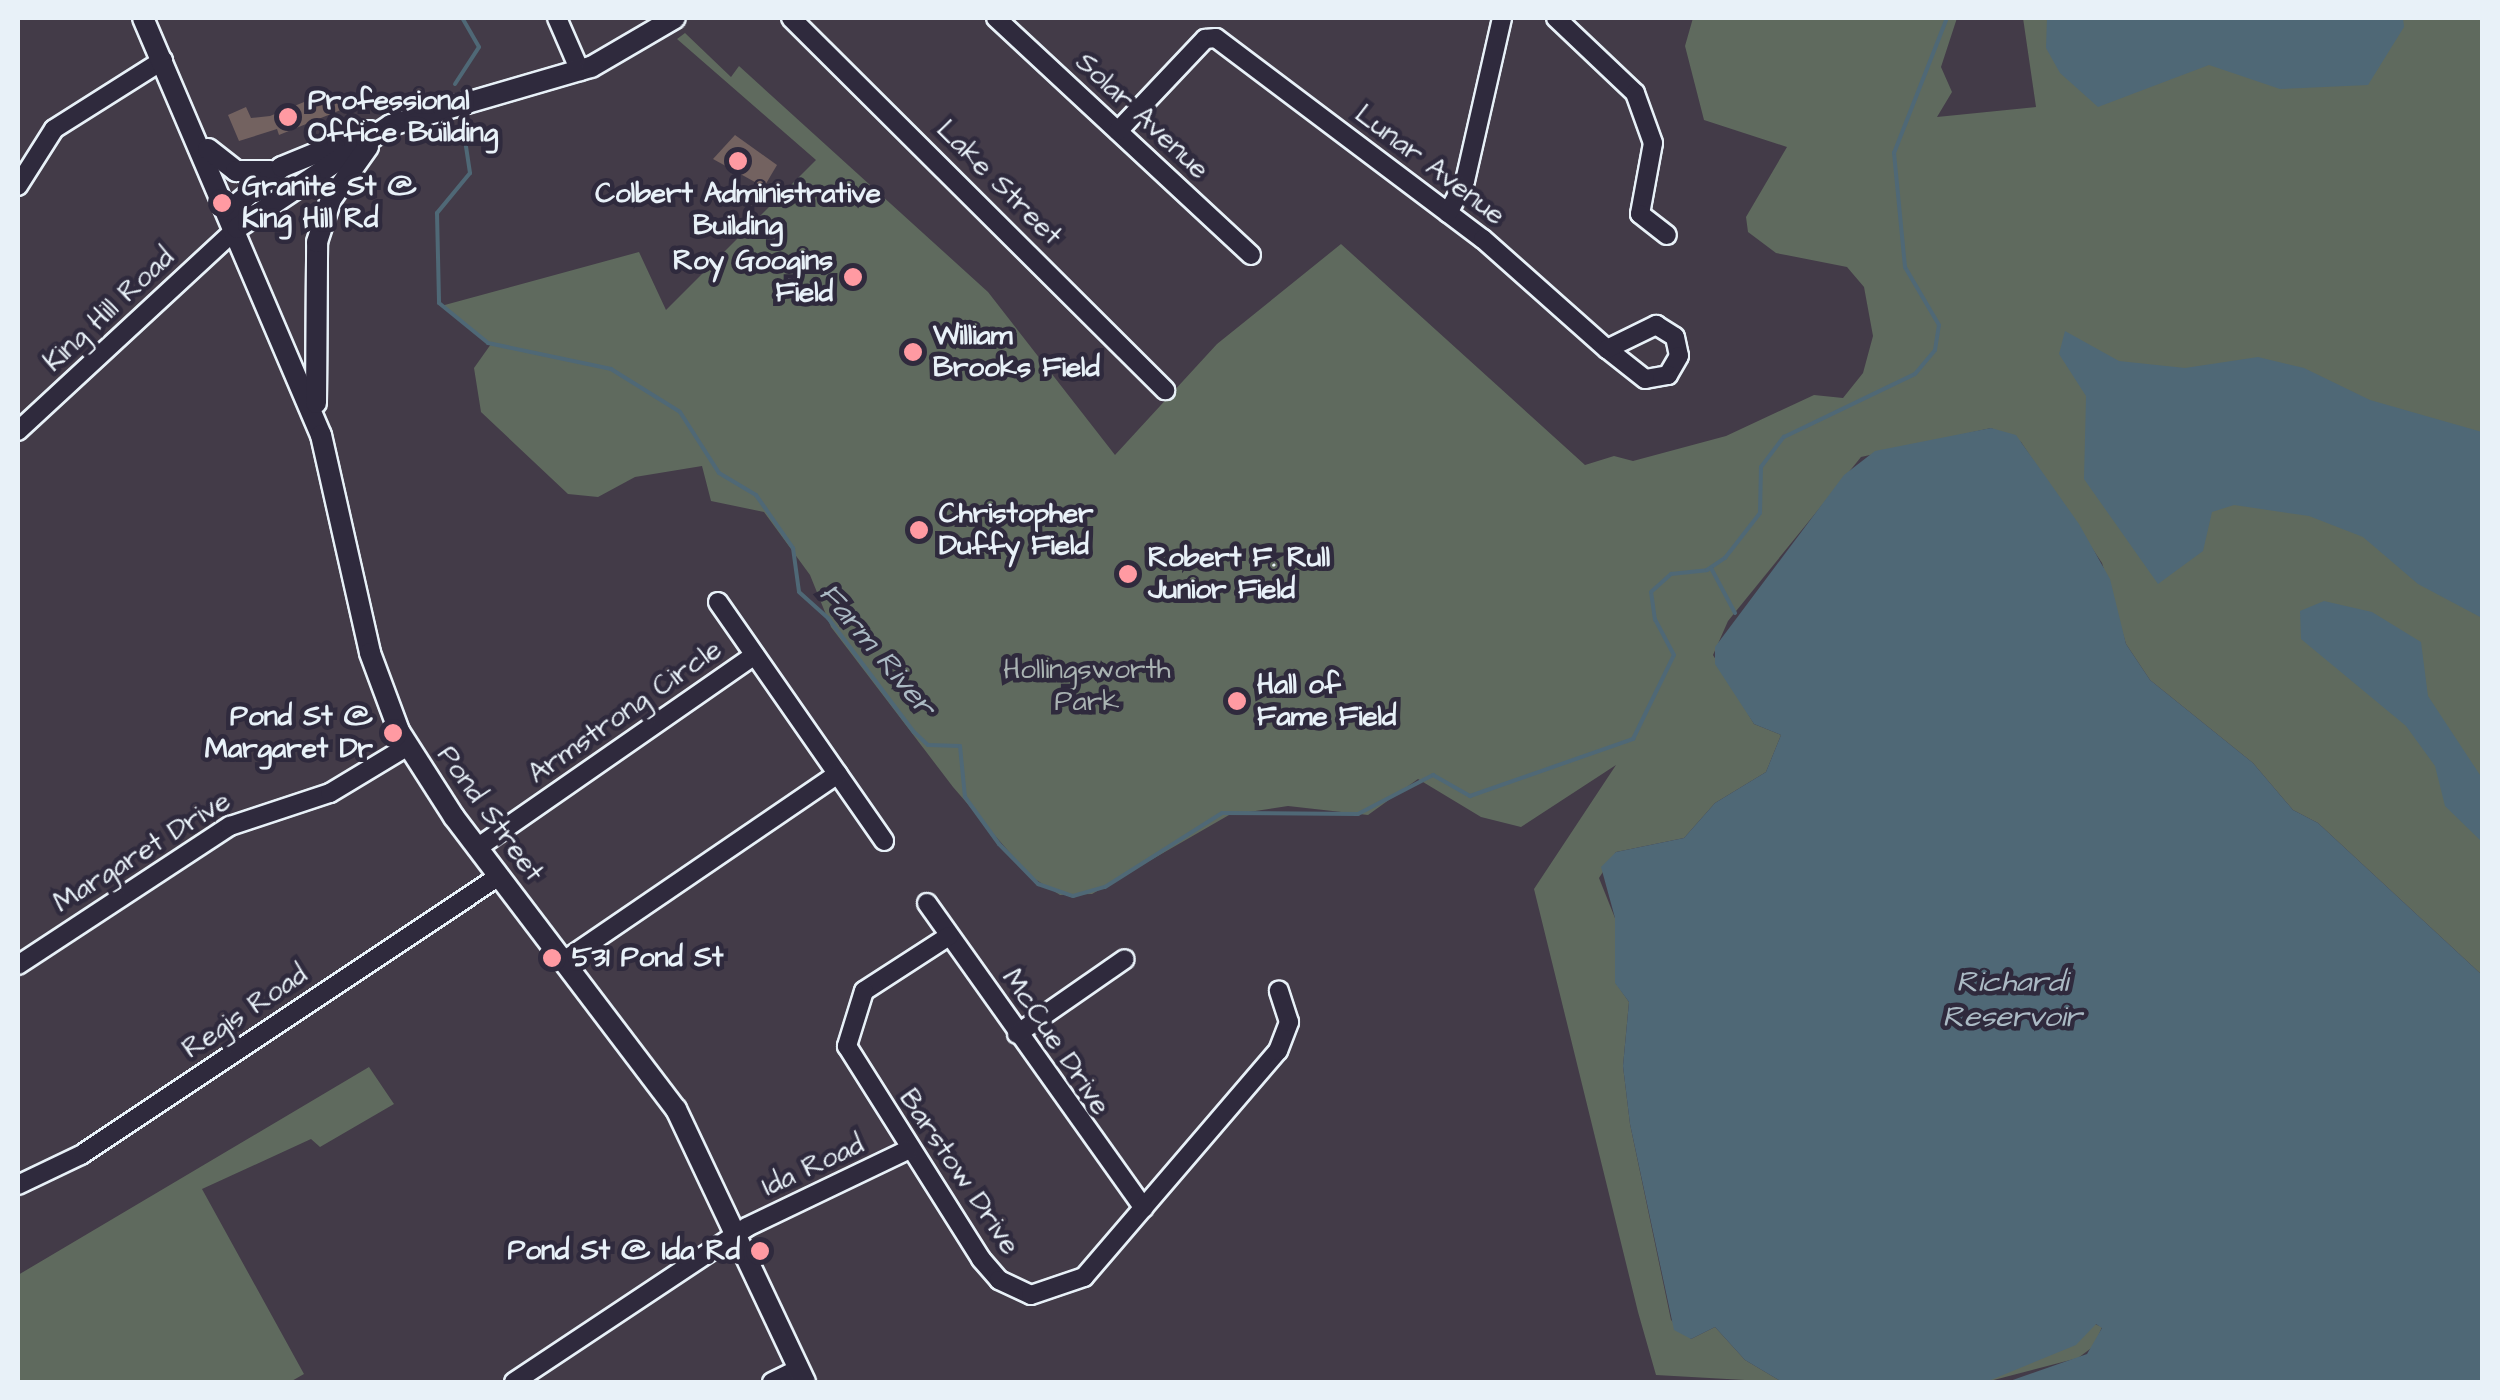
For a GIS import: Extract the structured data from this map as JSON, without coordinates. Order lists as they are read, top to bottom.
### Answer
{
  "streets": {
    "main road": ["Pond Street"],
    "street": [
      "Solar Avenue",
      "Lunar Avenue",
      "Lake Street",
      "King Hill Road",
      "Armstrong Circle",
      "Margaret Drive",
      "Regis Road",
      "McCue Drive",
      "Ida Road",
      "Barstow Drive"
    ]
  },
  "crossings": [
    ["Solar Avenue", "Lunar Avenue"],
    ["King Hill Road", "Pond Street"],
    ["Armstrong Circle", "Pond Street"],
    ["Pond Street", "Margaret Drive"],
    ["Pond Street", "Regis Road"],
    ["Pond Street", "Ida Road"],
    ["McCue Drive", "Barstow Drive"],
    ["Ida Road", "Barstow Drive"]
  ],
  "water": ["Farm River", "Richardi Reservoir"],
  "parks": ["Hollingsworth Park"],
  "places": [
    "Professional Office Building",
    "Colbert Administrative Building",
    "Granite St @ King Hill Rd",
    "Roy Googins Field",
    "William Brooks Field",
    "Christopher Duffy Field",
    "Robert F. Rull Junior Field",
    "Hall of Fame Field",
    "Pond St @ Margaret Dr",
    "531 Pond St",
    "Pond St @ Ida Rd"
  ]
}
